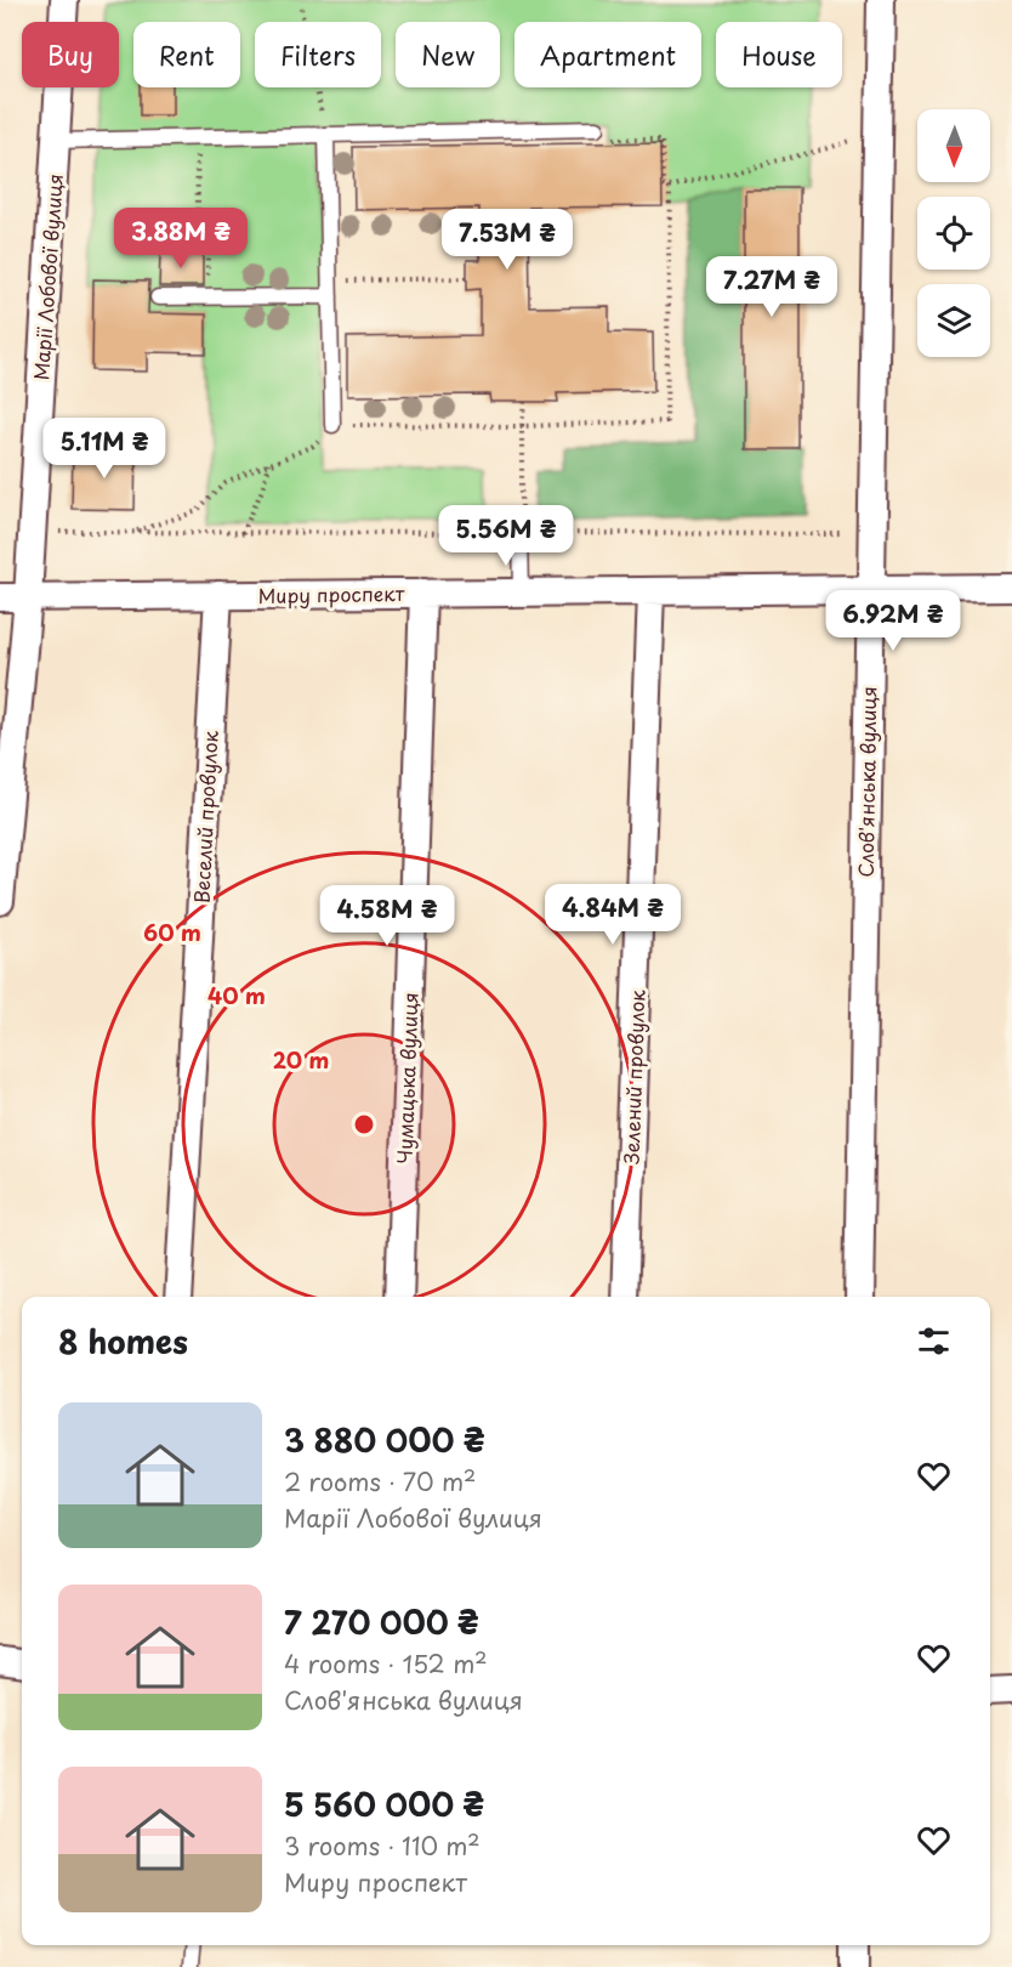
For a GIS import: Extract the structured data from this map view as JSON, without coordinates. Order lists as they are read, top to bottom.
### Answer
{
  "streets": {
    "street": [
      "Марії Лобової вулиця",
      "Миру проспект",
      "Слов'янська вулиця",
      "Веселий провулок",
      "Зелений провулок",
      "Чумацька вулиця"
    ]
  },
  "crossings": [
    ["Марії Лобової вулиця", "Миру проспект"],
    ["Миру проспект", "Слов'янська вулиця"],
    ["Миру проспект", "Веселий провулок"],
    ["Миру проспект", "Зелений провулок"],
    ["Миру проспект", "Чумацька вулиця"]
  ],
  "north": "bottom",
  "page": {
    "chip": [
      "Buy",
      "Rent",
      "Filters",
      "New",
      "Apartment",
      "House"
    ],
    "price": [
      "3.88M ₴",
      "7.53M ₴",
      "7.27M ₴",
      "5.11M ₴",
      "5.56M ₴",
      "6.92M ₴",
      "4.84M ₴",
      "4.58M ₴"
    ],
    "heading": "8 homes",
    "list": [
      {
        "name": "3 880 000 ₴",
        "note": "2 rooms · 70 m² · Марії Лобової вулиця"
      },
      {
        "name": "7 270 000 ₴",
        "note": "4 rooms · 152 m² · Слов'янська вулиця"
      },
      {
        "name": "5 560 000 ₴",
        "note": "3 rooms · 110 m² · Миру проспект"
      }
    ]
  },
  "rings": ["60 m", "40 m", "20 m"]
}
